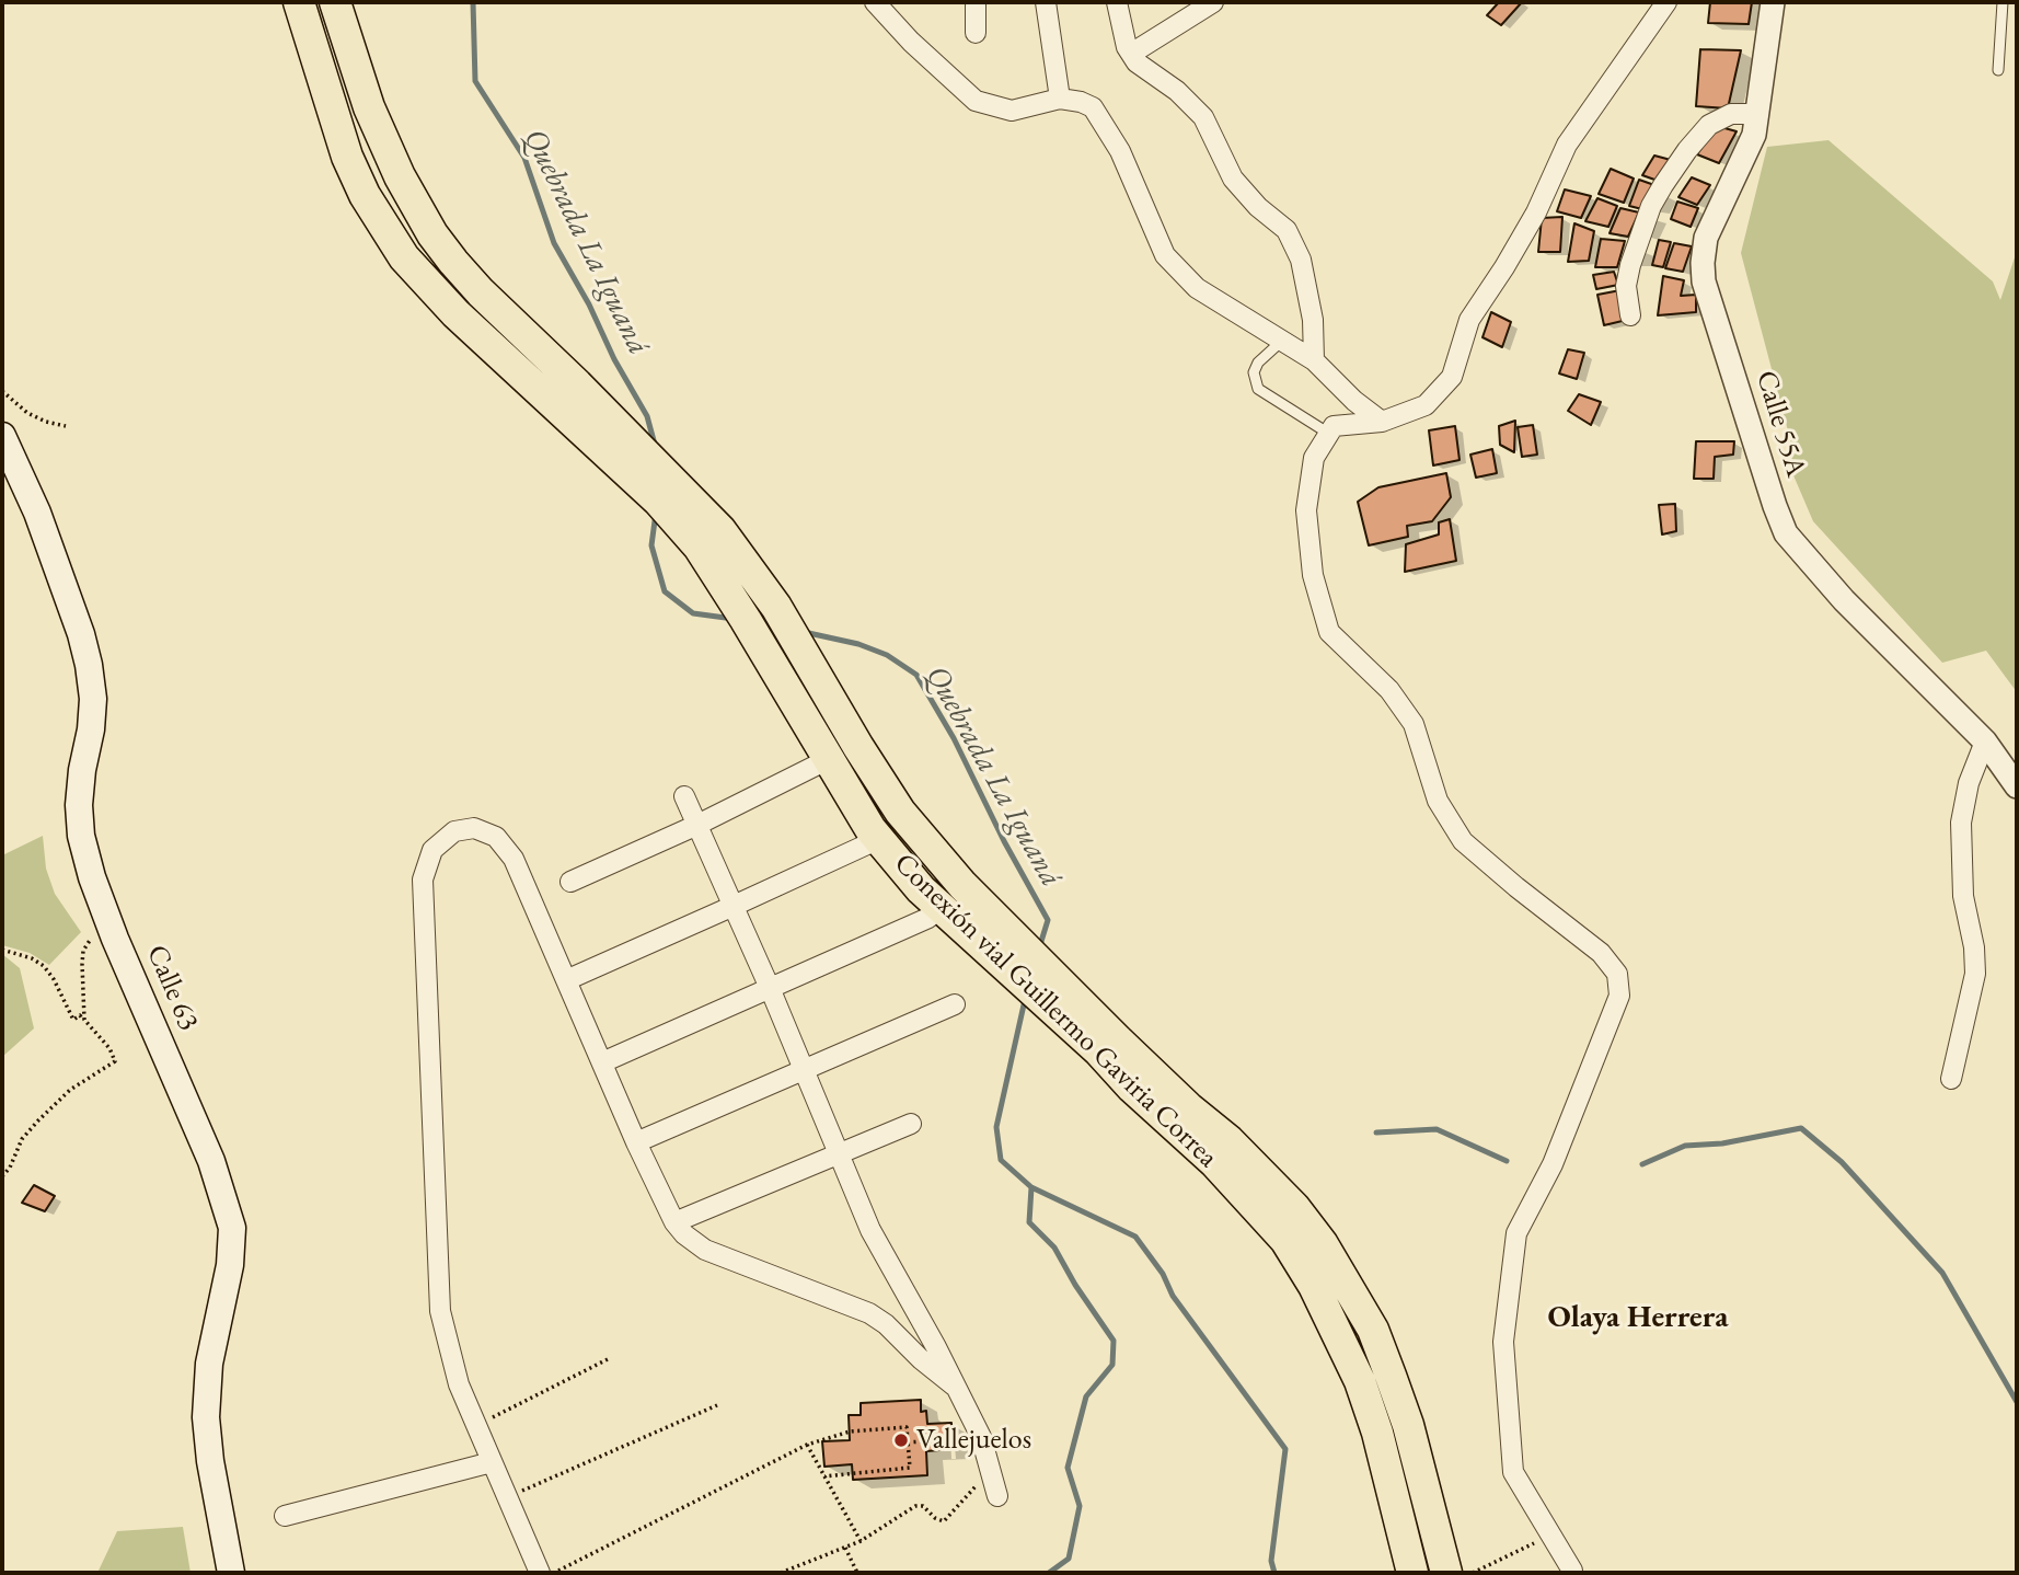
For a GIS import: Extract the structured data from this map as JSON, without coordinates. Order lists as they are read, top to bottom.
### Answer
{
  "streets": {
    "highway": ["Conexión vial Guillermo Gaviria Correa"],
    "main road": ["Calle 63"],
    "street": ["Calle 55A"]
  },
  "districts": ["Olaya Herrera"],
  "water": ["Quebrada La Iguaná"],
  "places": ["Vallejuelos"]
}
